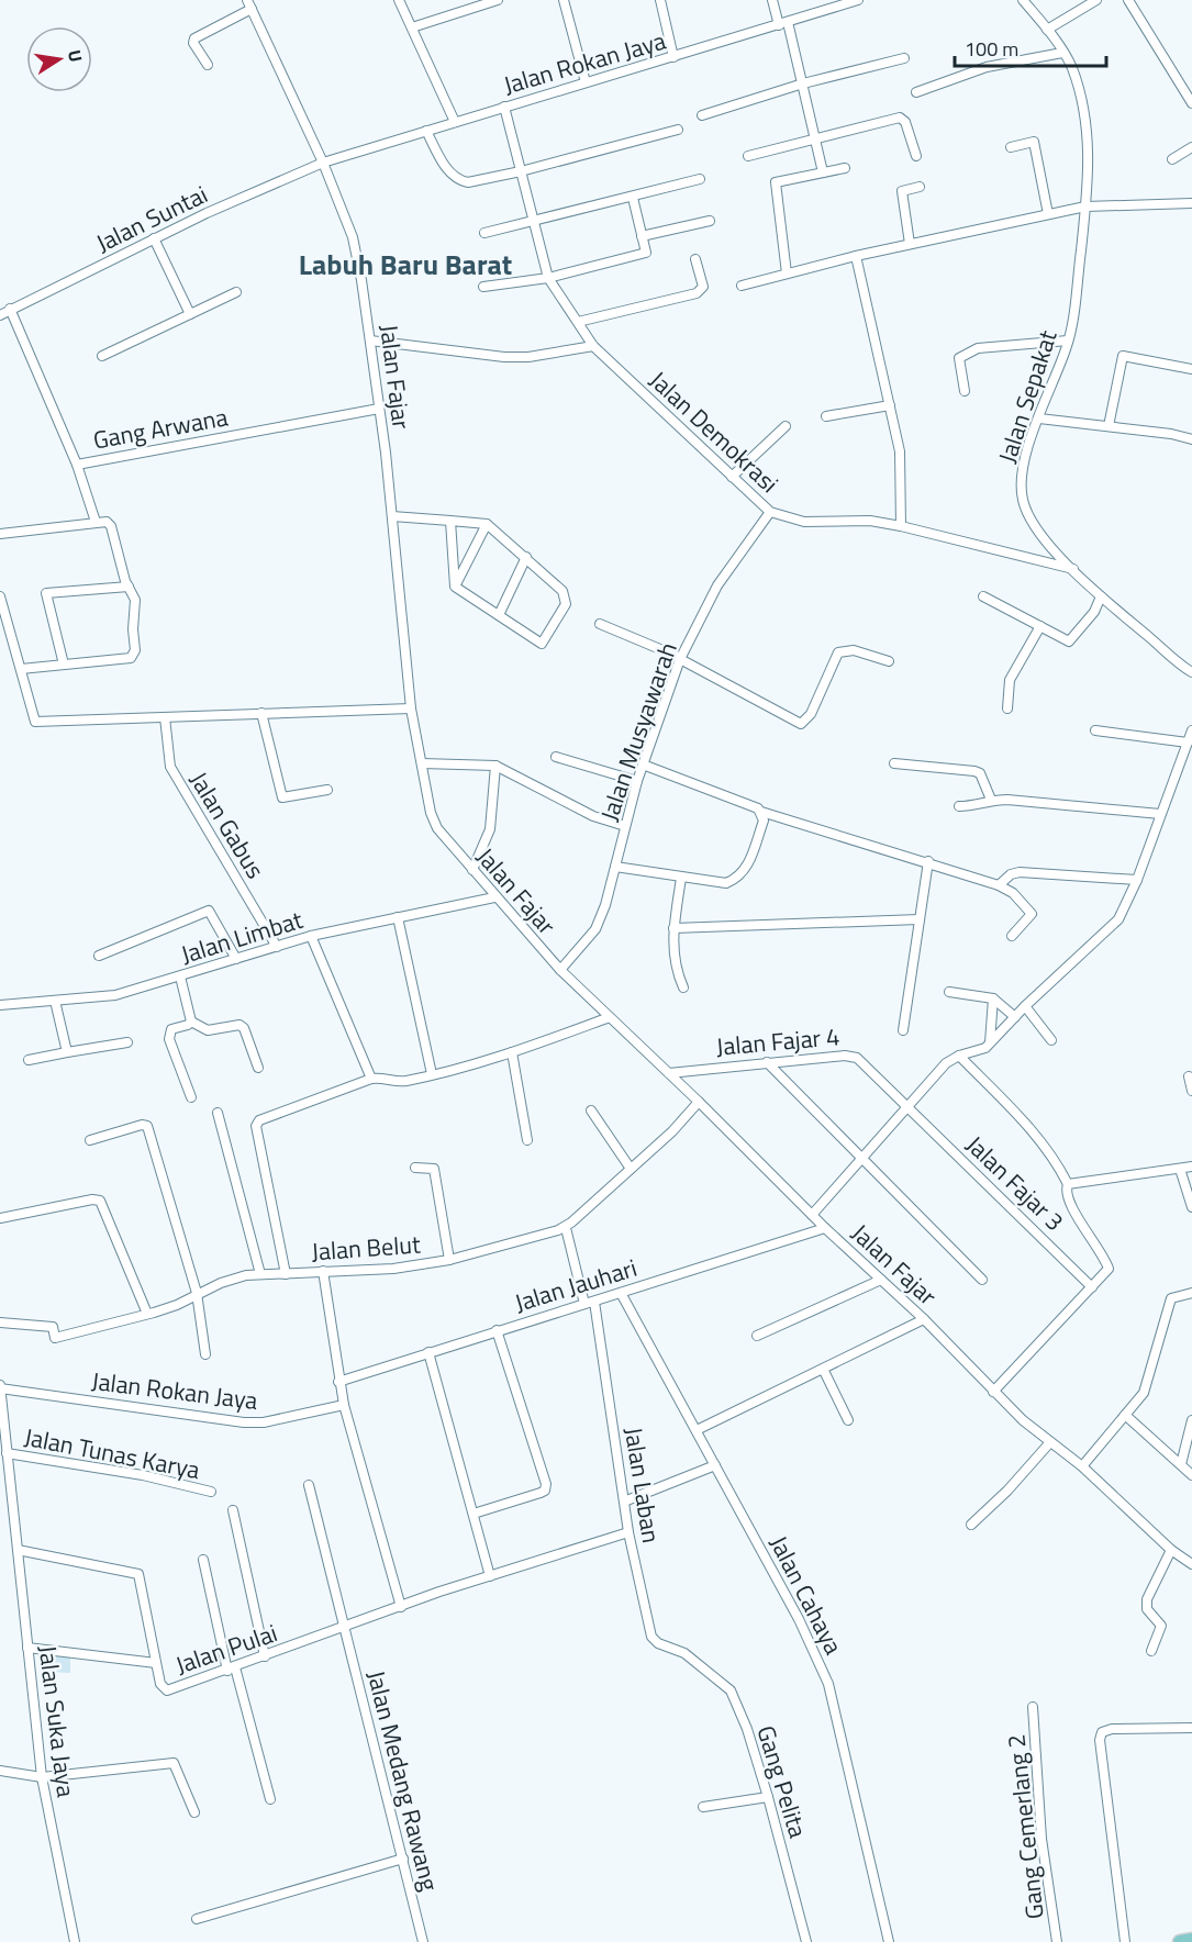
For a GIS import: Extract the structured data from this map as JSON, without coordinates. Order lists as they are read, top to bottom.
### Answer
{
  "streets": {
    "street": [
      "Jalan Rokan Jaya",
      "Jalan Suntai",
      "Jalan Fajar",
      "Jalan Sepakat",
      "Gang Arwana",
      "Jalan Demokrasi",
      "Jalan Musyawarah",
      "Jalan Gabus",
      "Jalan Limbat",
      "Jalan Fajar 4",
      "Jalan Fajar 3",
      "Jalan Belut",
      "Jalan Jauhari",
      "Jalan Tunas Karya",
      "Jalan Laban",
      "Jalan Cahaya",
      "Jalan Pulai",
      "Jalan Suka Jaya",
      "Jalan Medang Rawang",
      "Gang Pelita",
      "Gang Cemerlang 2"
    ]
  },
  "crossings": [
    ["Jalan Rokan Jaya", "Jalan Suntai"],
    ["Jalan Rokan Jaya", "Jalan Fajar"],
    ["Jalan Rokan Jaya", "Jalan Demokrasi"],
    ["Jalan Rokan Jaya", "Jalan Suka Jaya"],
    ["Jalan Suntai", "Jalan Fajar"],
    ["Jalan Suntai", "Gang Arwana"],
    ["Jalan Fajar", "Gang Arwana"],
    ["Jalan Fajar", "Jalan Musyawarah"],
    ["Jalan Fajar", "Jalan Limbat"],
    ["Jalan Fajar", "Jalan Fajar 4"],
    ["Jalan Fajar", "Jalan Belut"],
    ["Jalan Fajar", "Jalan Jauhari"],
    ["Jalan Sepakat", "Jalan Demokrasi"],
    ["Jalan Demokrasi", "Jalan Musyawarah"],
    ["Jalan Gabus", "Jalan Limbat"],
    ["Jalan Fajar 4", "Jalan Fajar 3"],
    ["Jalan Jauhari", "Jalan Laban"],
    ["Jalan Jauhari", "Jalan Cahaya"],
    ["Jalan Tunas Karya", "Jalan Suka Jaya"],
    ["Jalan Laban", "Jalan Pulai"],
    ["Jalan Laban", "Gang Pelita"],
    ["Jalan Pulai", "Jalan Suka Jaya"],
    ["Jalan Pulai", "Jalan Medang Rawang"]
  ],
  "districts": ["Labuh Baru Barat"],
  "scale_bar": "100 m",
  "north": "right"
}
